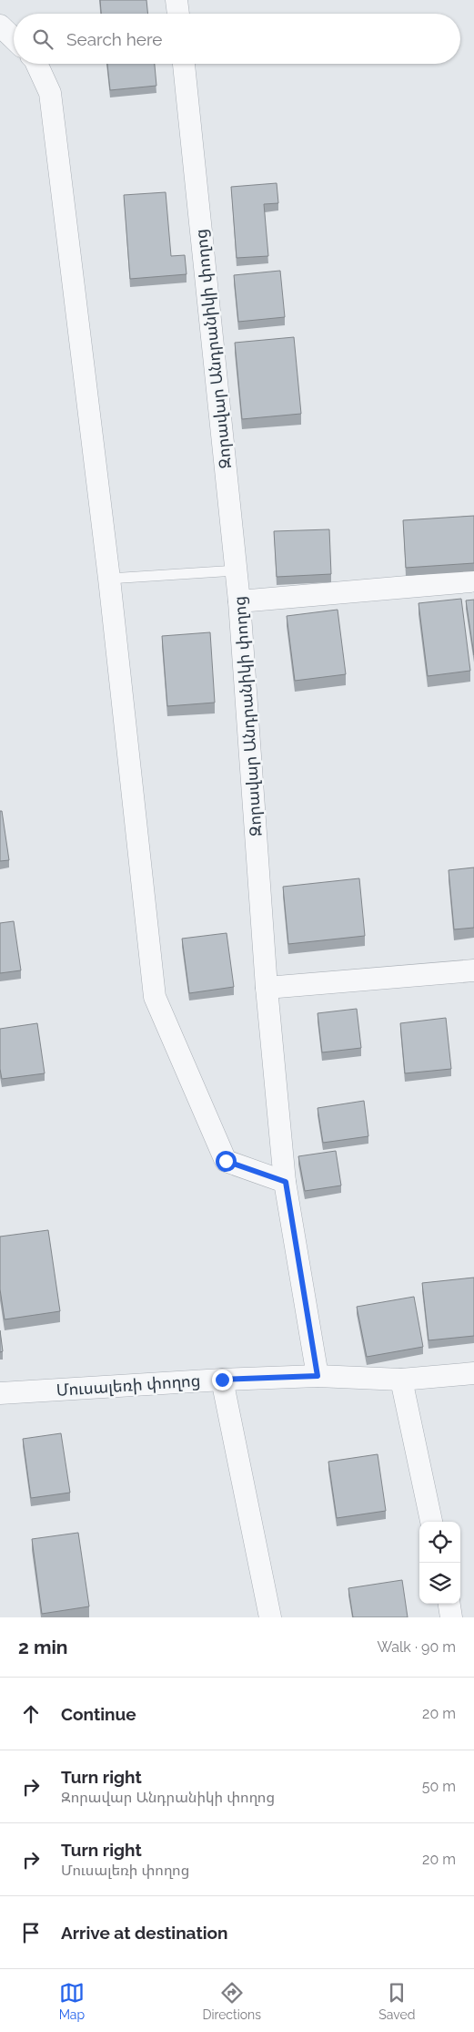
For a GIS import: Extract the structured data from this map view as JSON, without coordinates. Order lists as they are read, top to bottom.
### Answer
{
  "streets": {
    "street": ["Զորավար Անդրանիկի փողոց", "Մուսալեռի փողոց"]
  },
  "crossings": [
    ["Զորավար Անդրանիկի փողոց", "Մուսալեռի փողոց"]
  ],
  "page": {
    "search": "Search here",
    "heading": ["2 min", "Walk · 90 m"],
    "list": [
      ["Continue", "20 m"],
      ["Turn right", "Զորավար Անդրանիկի փողոց", "50 m"],
      ["Turn right", "Մուսալեռի փողոց", "20 m"],
      "Arrive at destination"
    ],
    "nav": ["Map", "Directions", "Saved"]
  }
}
